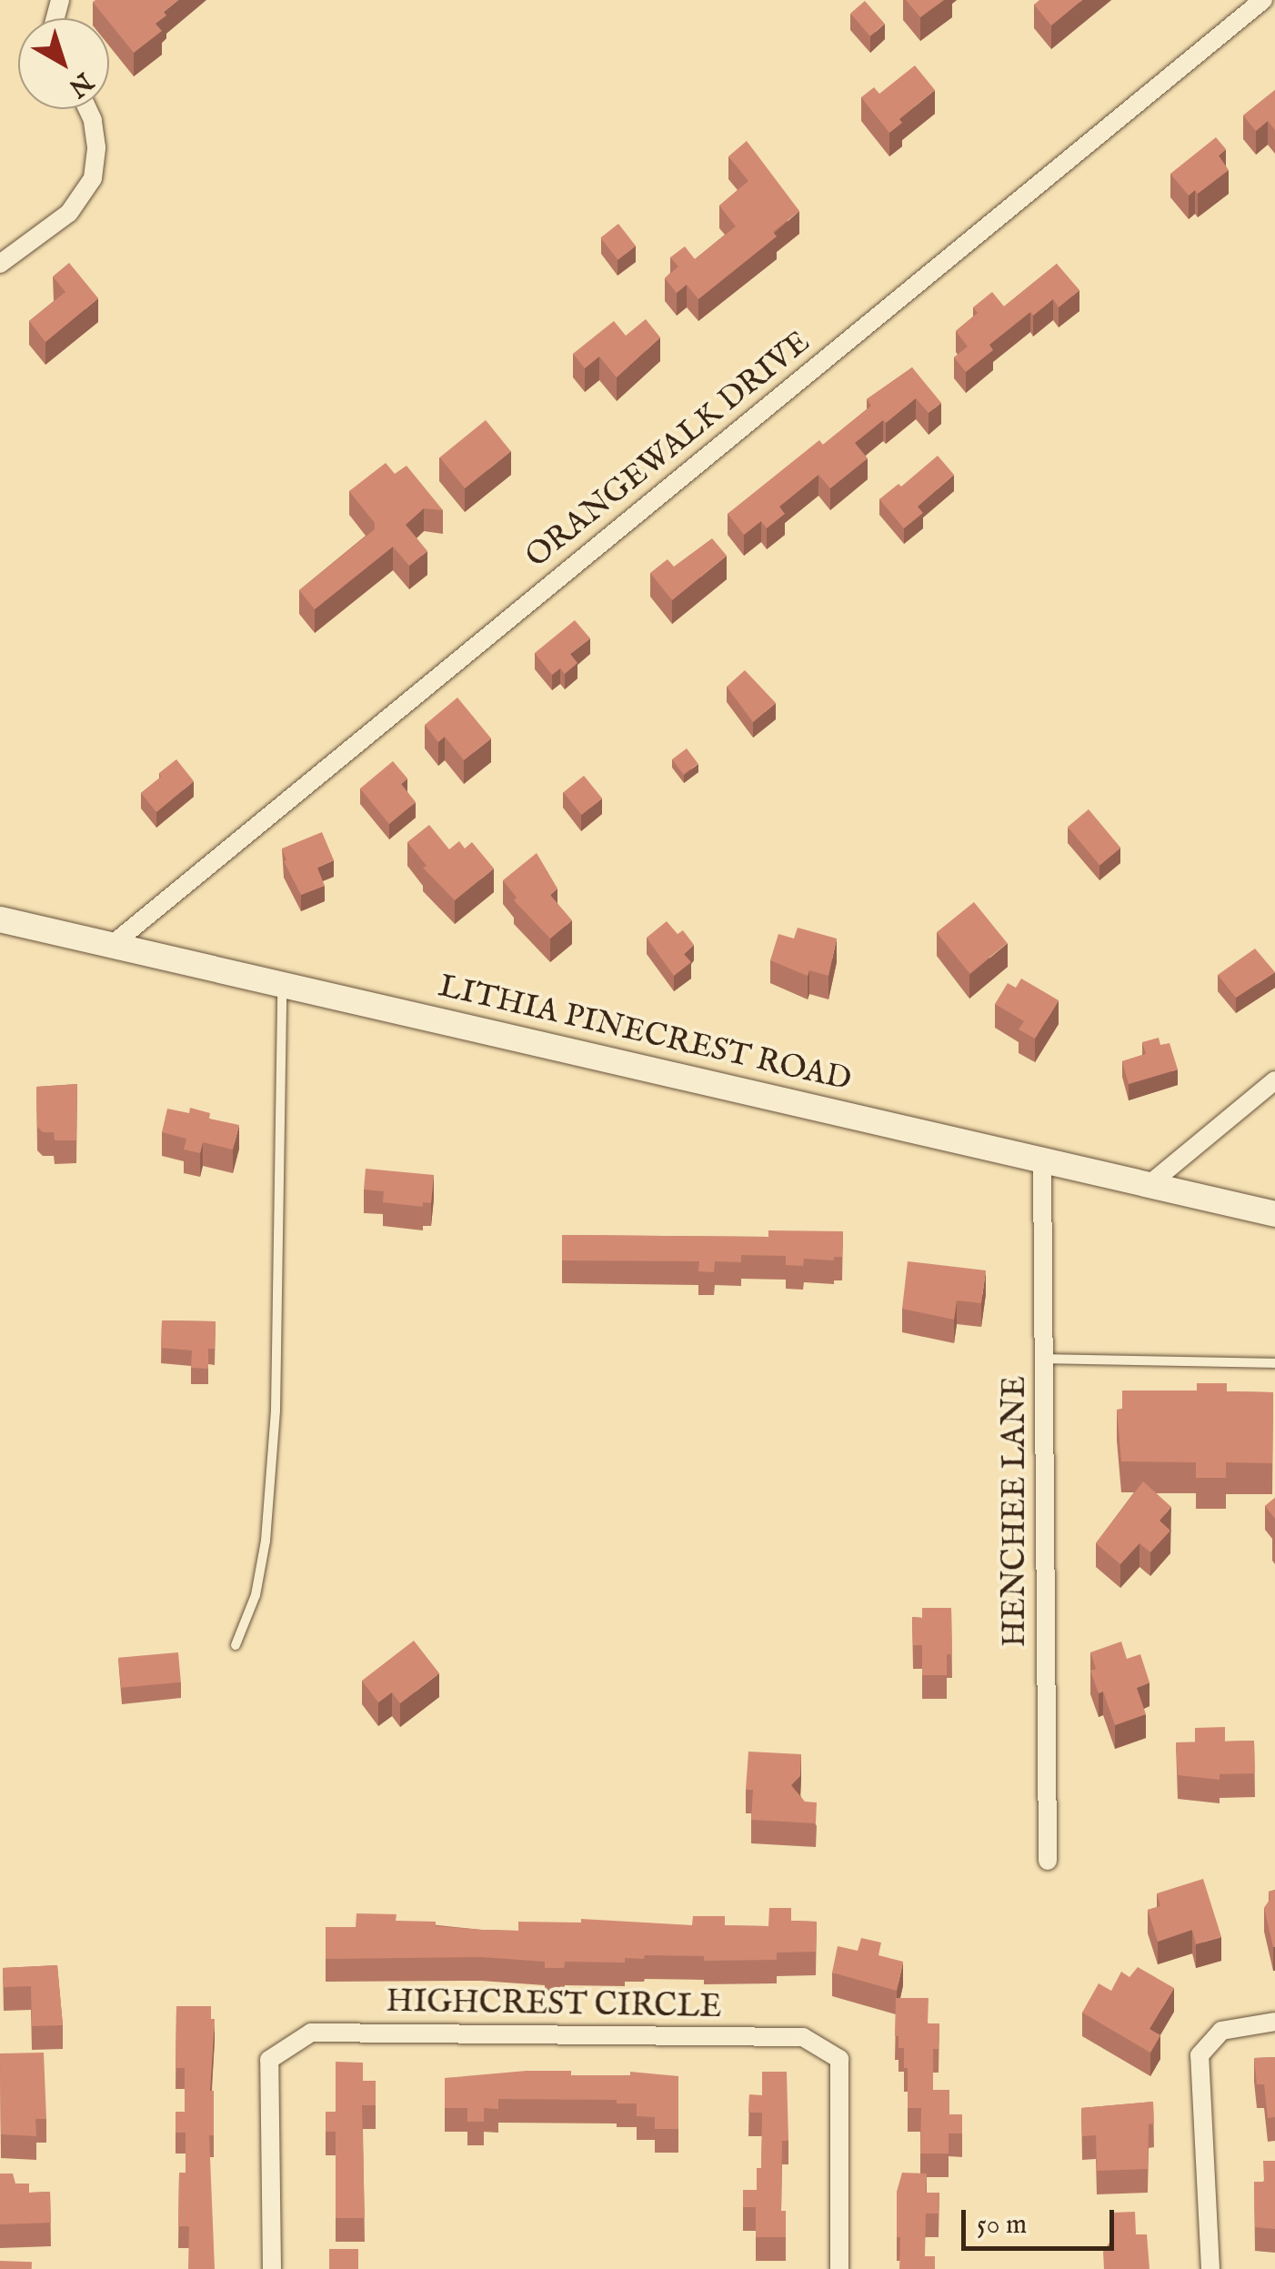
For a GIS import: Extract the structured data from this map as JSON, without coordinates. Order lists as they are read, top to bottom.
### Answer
{
  "streets": {
    "main road": ["LITHIA PINECREST ROAD"],
    "street": ["ORANGEWALK DRIVE", "HENCHEE LANE", "HIGHCREST CIRCLE"]
  },
  "crossings": [
    ["ORANGEWALK DRIVE", "LITHIA PINECREST ROAD"],
    ["LITHIA PINECREST ROAD", "HENCHEE LANE"]
  ],
  "scale_bar": "50 m",
  "north": "bottom right"
}
